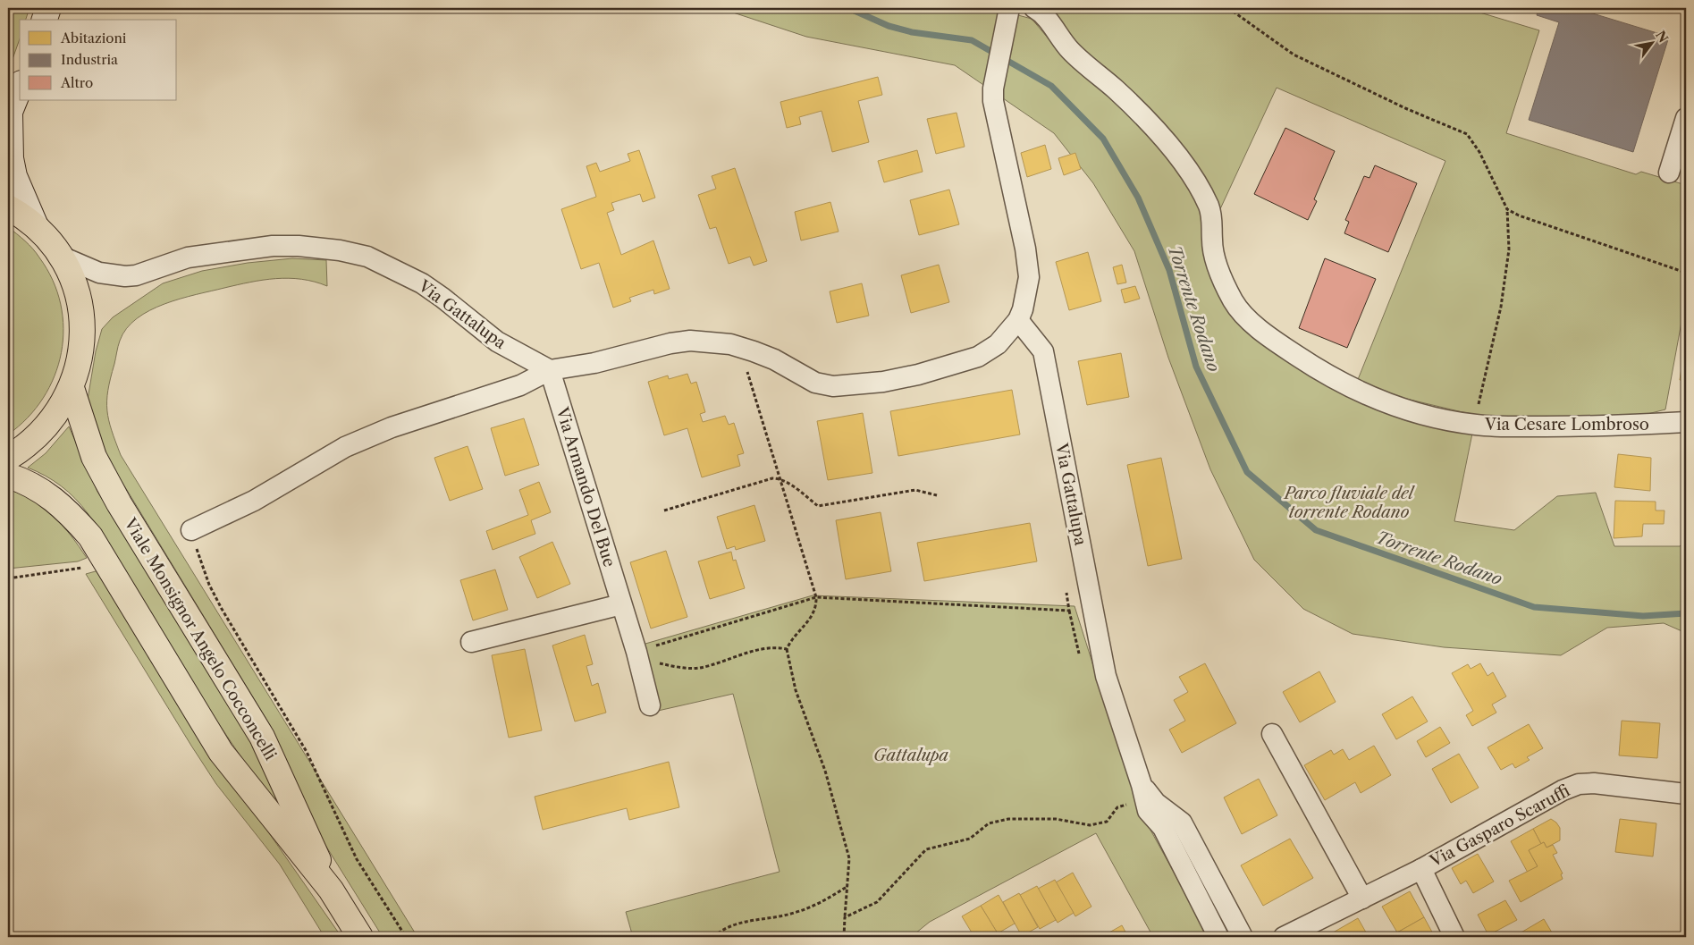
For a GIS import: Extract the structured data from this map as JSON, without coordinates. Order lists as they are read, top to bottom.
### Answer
{
  "streets": {
    "main road": ["Viale Monsignor Angelo Cocconcelli"],
    "street": [
      "Via Gattalupa",
      "Via Cesare Lombroso",
      "Via Armando Del Bue",
      "Via Gasparo Scaruffi"
    ]
  },
  "crossings": [
    ["Via Gattalupa", "Via Armando Del Bue"]
  ],
  "water": ["Torrente Rodano"],
  "parks": ["Parco fluviale del torrente Rodano", "Gattalupa"],
  "legend": ["Abitazioni", "Industria", "Altro"],
  "north": "top right"
}
